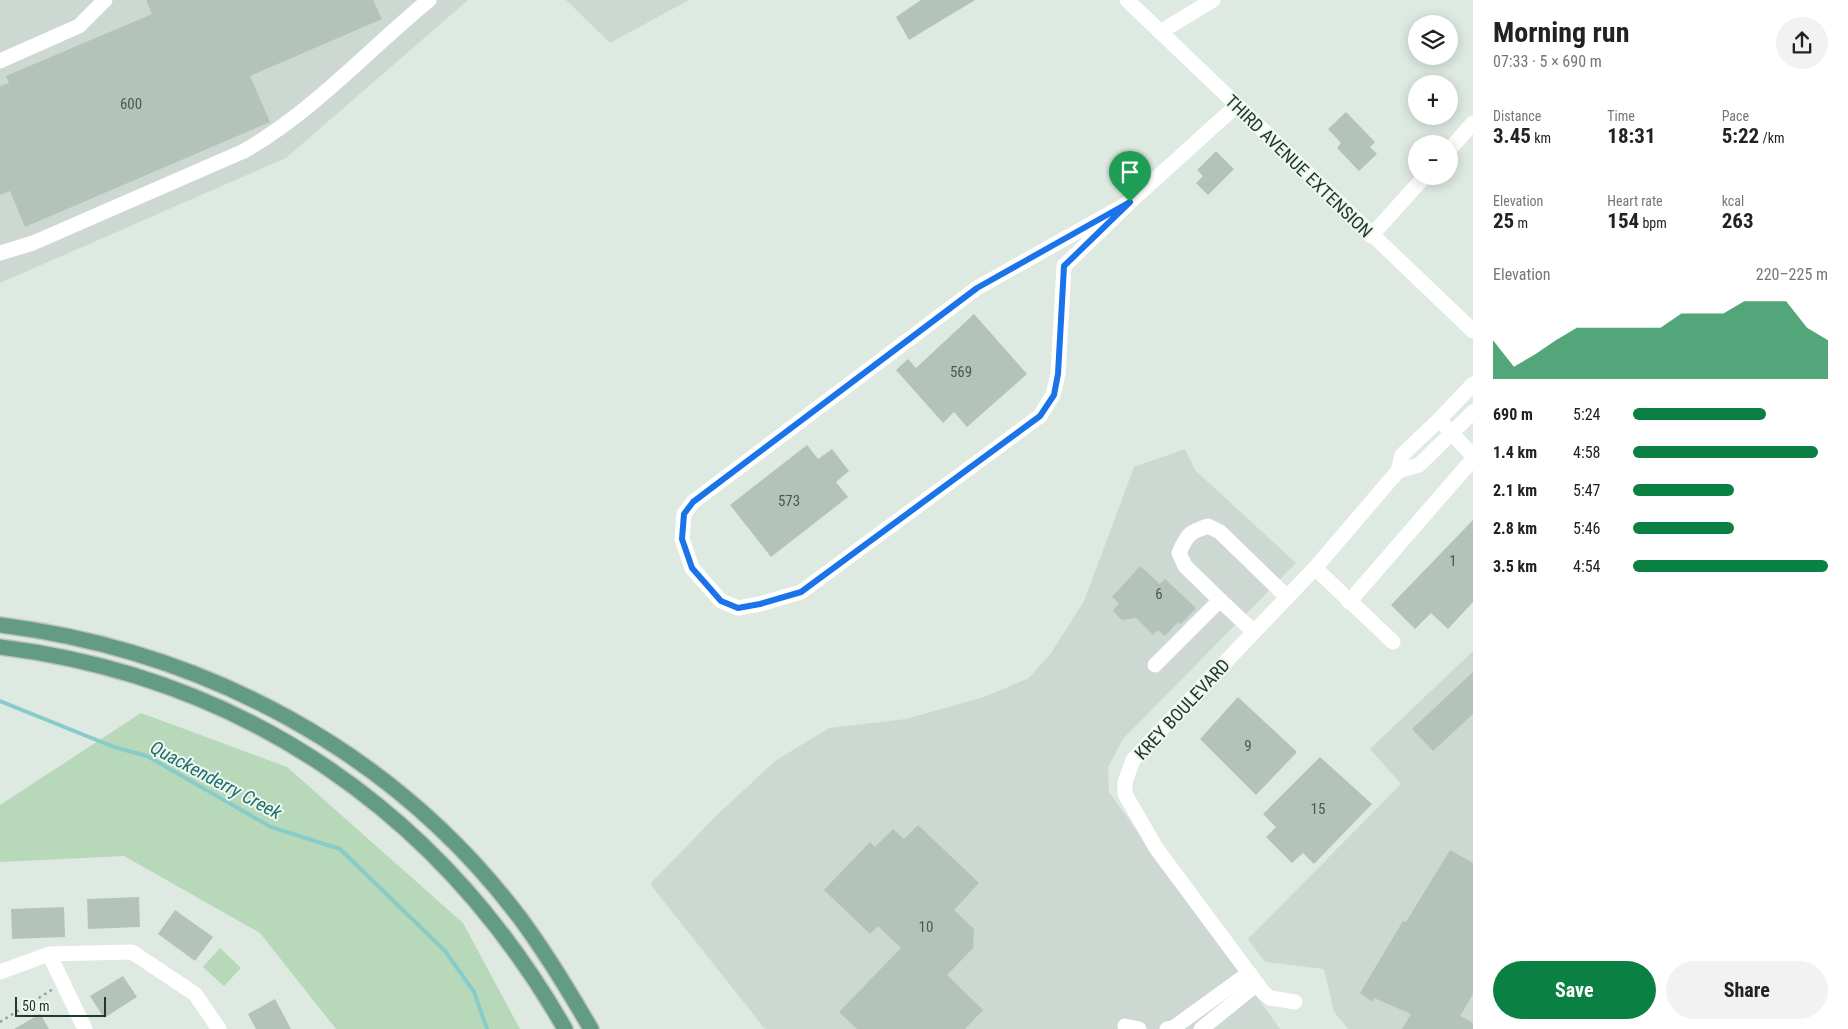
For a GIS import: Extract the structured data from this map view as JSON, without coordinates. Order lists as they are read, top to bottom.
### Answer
{
  "streets": {
    "street": ["THIRD AVENUE EXTENSION", "KREY BOULEVARD"]
  },
  "water": ["Quackenderry Creek"],
  "house_numbers": [
    "600",
    "569",
    "573",
    "1",
    "6",
    "9",
    "15",
    "10"
  ],
  "scale_bar": "50 m",
  "page": {
    "heading": ["Morning run", "07:33 · 5 × 690 m"],
    "map_buttons": ["+", "−"],
    "stats": [
      ["Distance", "3.45 km"],
      ["Time", "18:31"],
      ["Pace", "5:22 /km"],
      ["Elevation", "25 m"],
      ["Heart rate", "154 bpm"],
      ["kcal", "263"]
    ],
    "chart": ["Elevation", "220–225 m"],
    "list": [
      {
        "name": "690 m",
        "note": "5:24"
      },
      {
        "name": "1.4 km",
        "note": "4:58"
      },
      {
        "name": "2.1 km",
        "note": "5:47"
      },
      {
        "name": "2.8 km",
        "note": "5:46"
      },
      {
        "name": "3.5 km",
        "note": "4:54"
      }
    ],
    "buttons": ["Save", "Share"],
    "scale": "50 m"
  }
}
